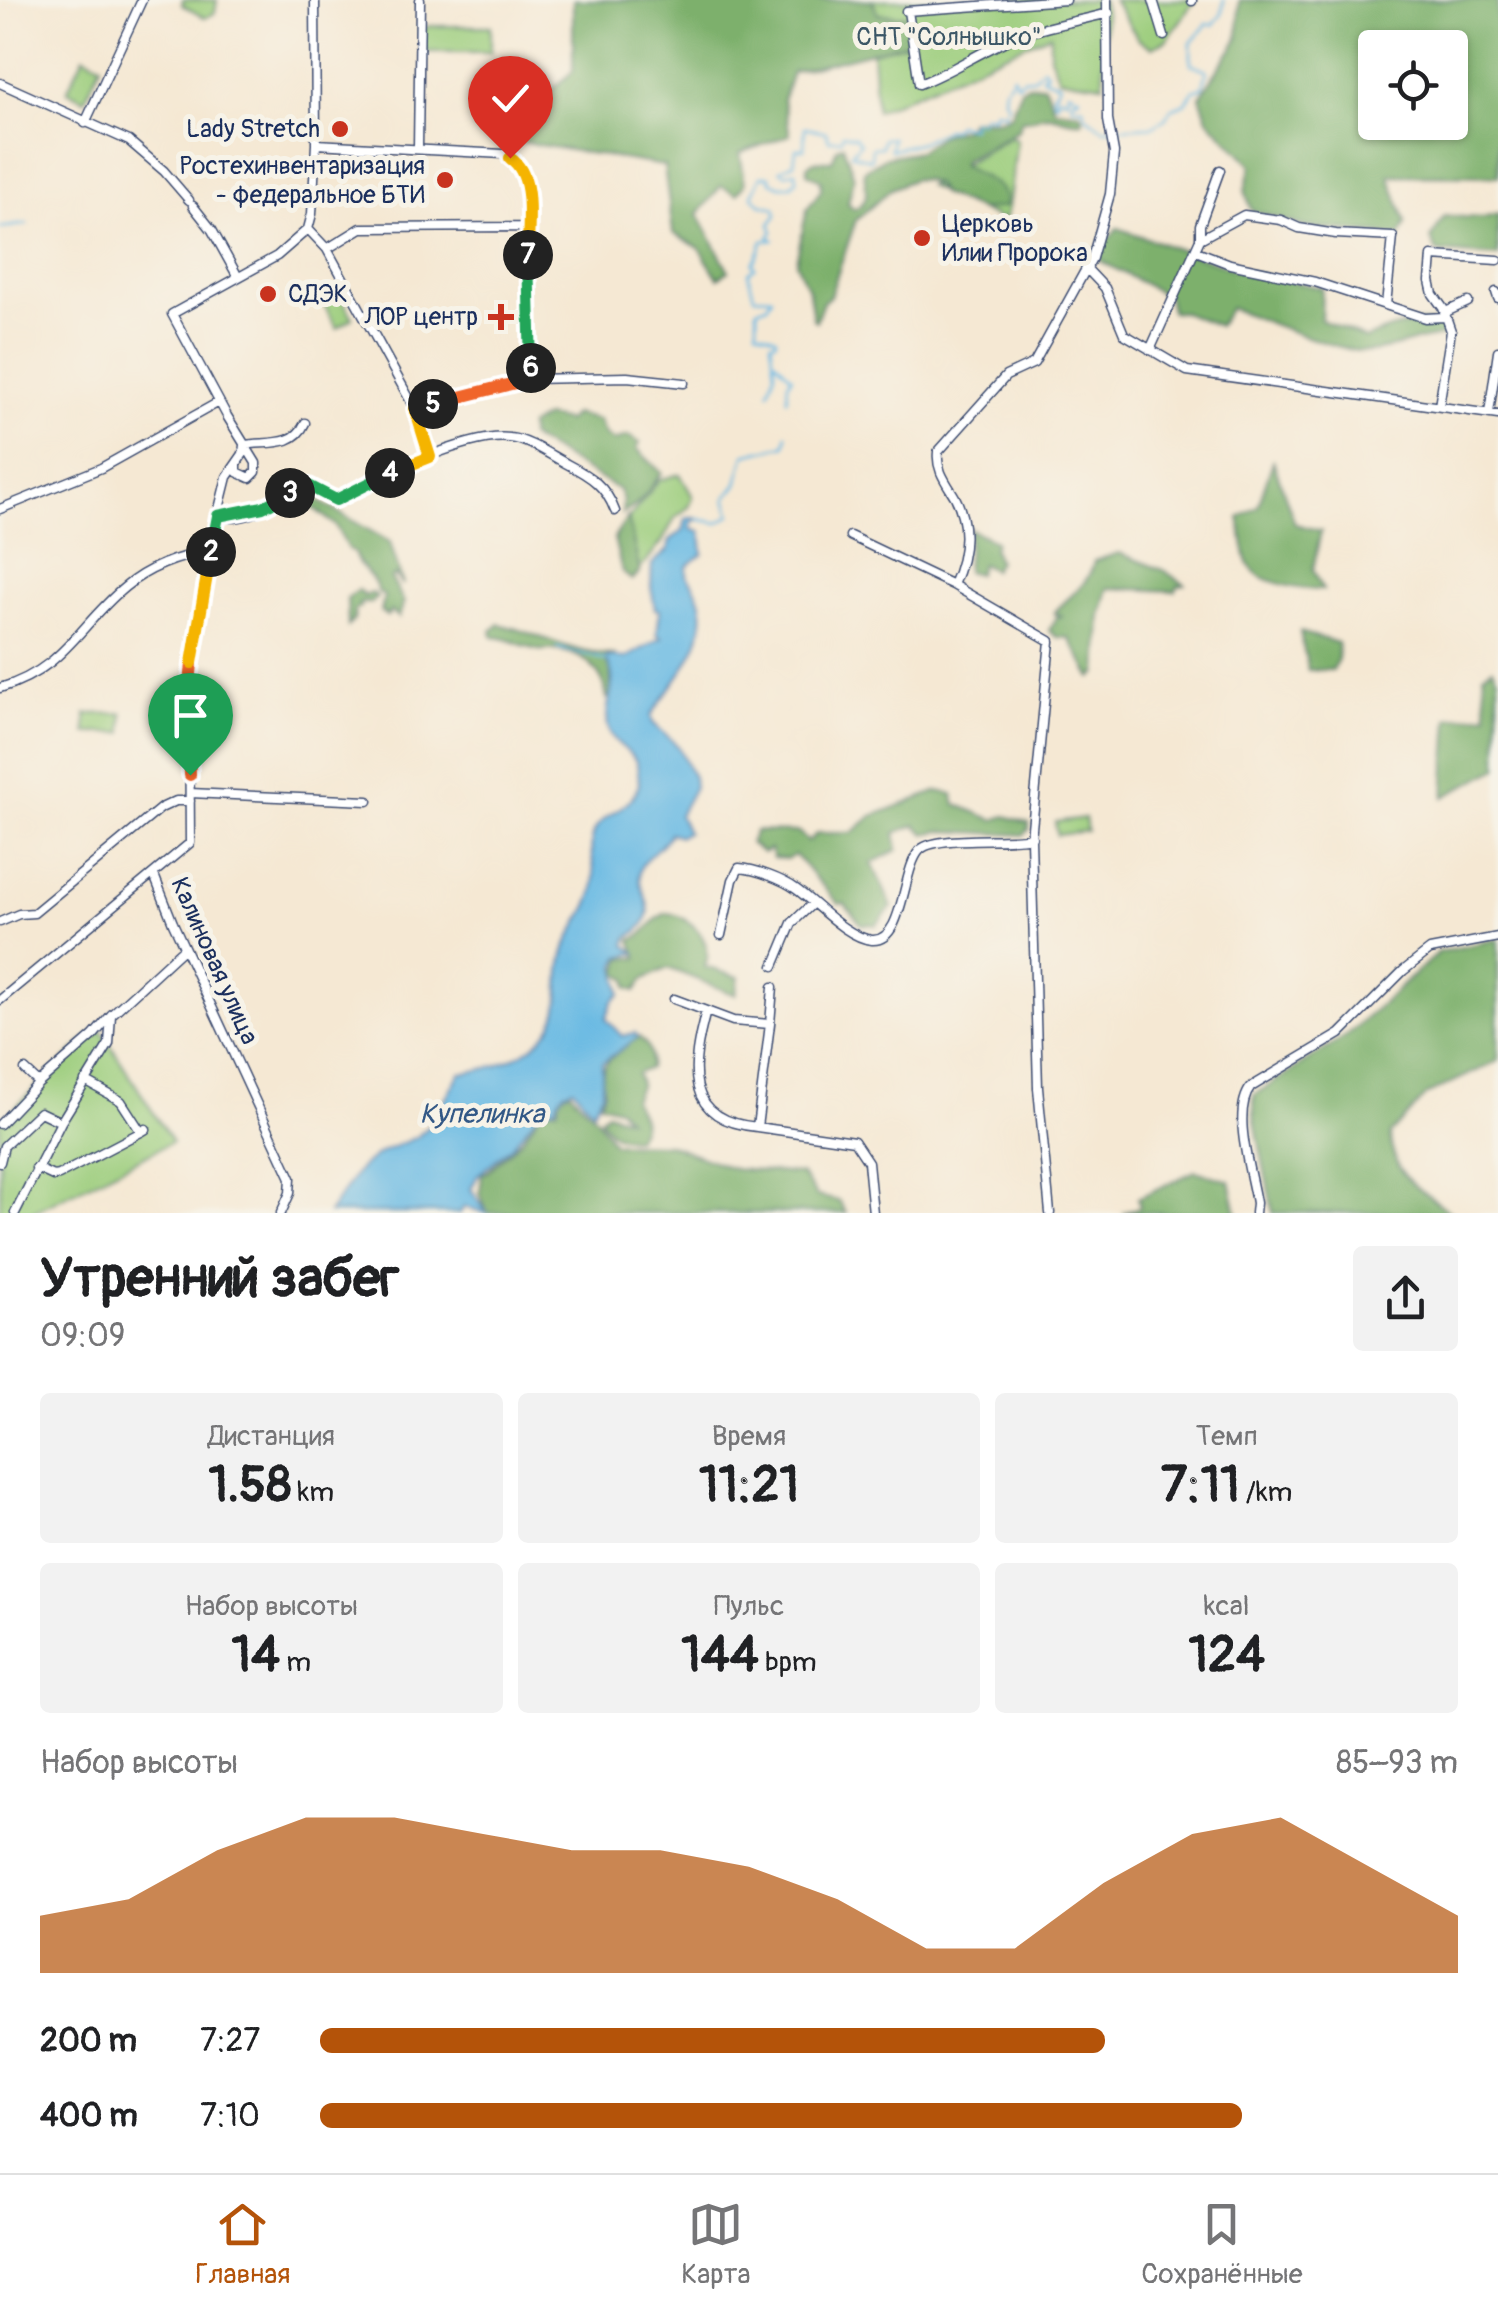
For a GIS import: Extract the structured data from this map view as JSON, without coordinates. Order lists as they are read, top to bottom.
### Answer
{
  "streets": {
    "street": ["Калиновая улица"]
  },
  "water": ["Купелинка"],
  "parks": ["СНТ \"Солнышко\""],
  "places": {
    "other": [
      "Lady Stretch",
      "Ростехинвентаризация - федеральное БТИ",
      "Церковь Илии Пророка",
      "СДЭК"
    ],
    "health": ["ЛОР центр"]
  },
  "page": {
    "pins": [
      "7",
      "6",
      "5",
      "4",
      "3",
      "2"
    ],
    "heading": ["Утренний забег", "09:09"],
    "stats": [
      ["Дистанция", "1.58 km"],
      ["Время", "11:21"],
      ["Темп", "7:11 /km"],
      ["Набор высоты", "14 m"],
      ["Пульс", "144 bpm"],
      ["kcal", "124"]
    ],
    "chart": ["Набор высоты", "85–93 m"],
    "list": [
      {
        "name": "200 m",
        "note": "7:27"
      },
      {
        "name": "400 m",
        "note": "7:10"
      }
    ],
    "tabs": ["Главная", "Карта", "Сохранённые"]
  }
}
